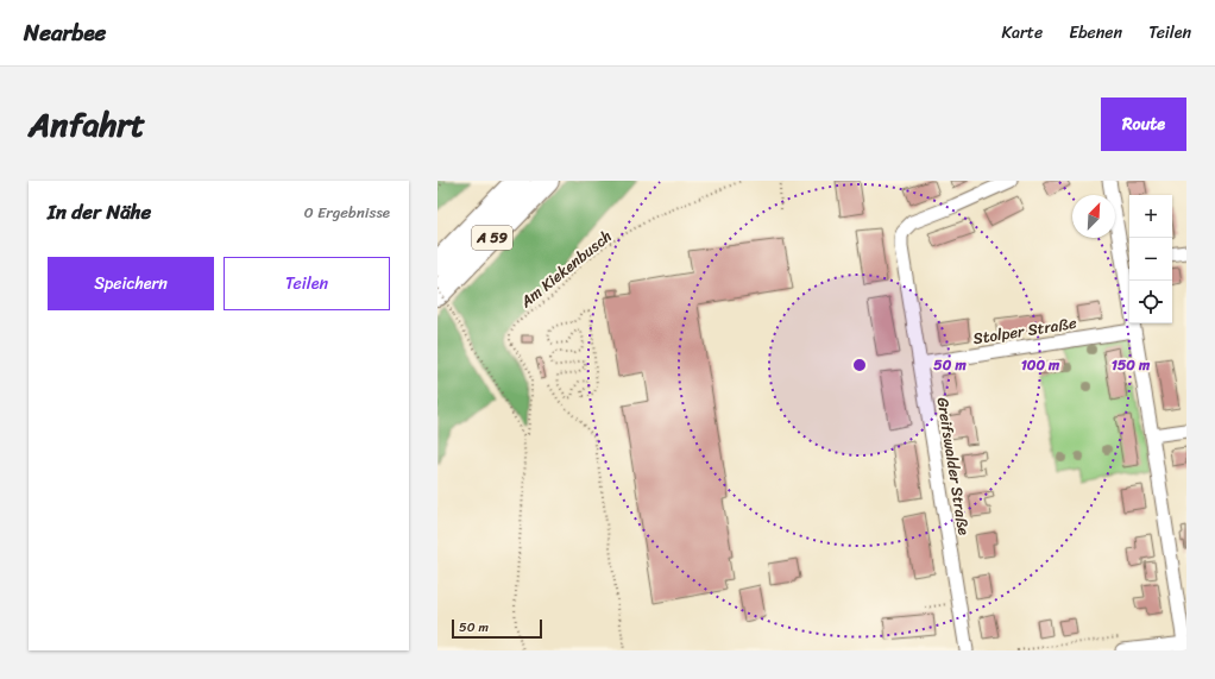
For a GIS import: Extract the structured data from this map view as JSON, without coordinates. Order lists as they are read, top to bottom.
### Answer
{
  "streets": {
    "highway": ["A 59"],
    "street": ["Stolper Straße", "Greifswalder Straße"],
    "path": ["Am Kiekenbusch"]
  },
  "crossings": [
    ["Stolper Straße", "Greifswalder Straße"]
  ],
  "scale_bar": "50 m",
  "north": "top right",
  "page": {
    "header": "Nearbee",
    "nav": ["Karte", "Ebenen", "Teilen"],
    "title": "Anfahrt",
    "buttons": [
      "Route",
      ["Speichern", "Teilen"]
    ],
    "heading": ["In der Nähe", "0 Ergebnisse"],
    "map_buttons": ["+", "−"],
    "scale": "50 m"
  },
  "rings": ["50 m", "100 m", "150 m"]
}
